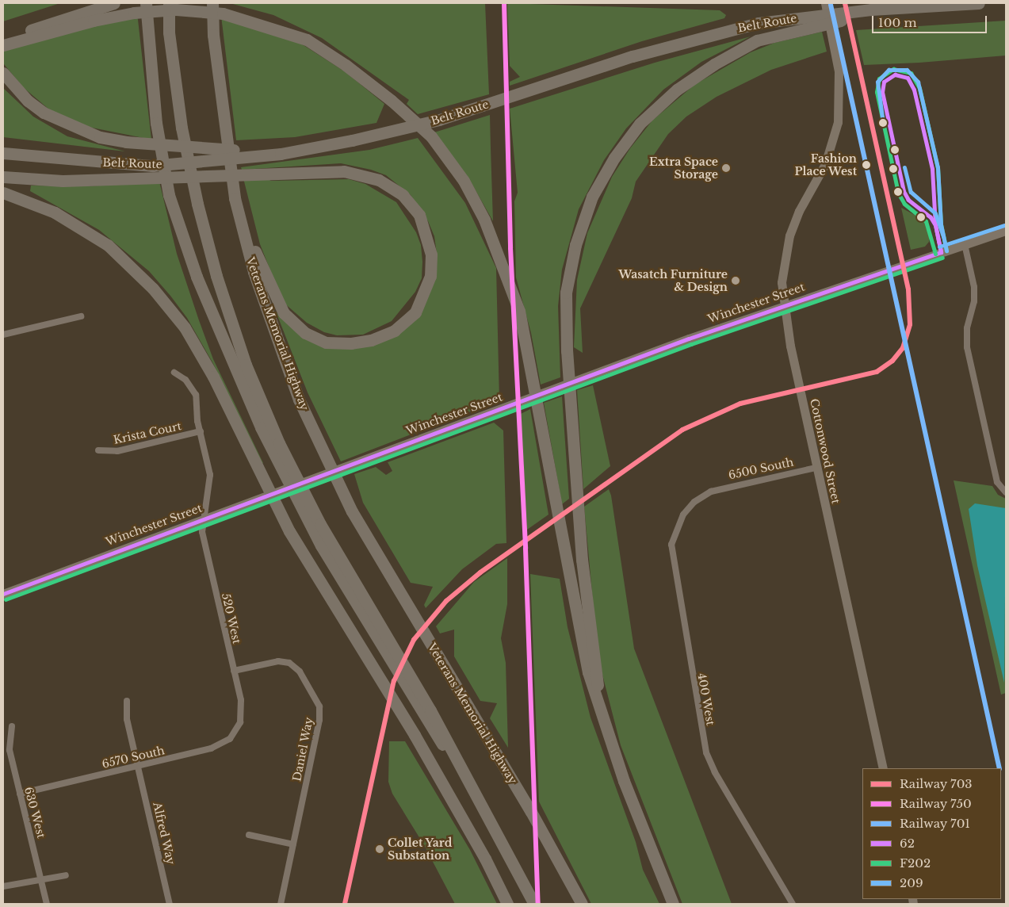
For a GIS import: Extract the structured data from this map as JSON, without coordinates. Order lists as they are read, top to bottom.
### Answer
{
  "streets": {
    "highway": ["Belt Route", "Veterans Memorial Highway"],
    "main road": ["Winchester Street", "Cottonwood Street"],
    "street": [
      "Krista Court",
      "6500 South",
      "520 West",
      "400 West",
      "Daniel Way",
      "6570 South",
      "630 West",
      "Alfred Way"
    ]
  },
  "crossings": [
    ["Winchester Street", "Cottonwood Street"],
    ["Winchester Street", "520 West"],
    ["Krista Court", "520 West"],
    ["Cottonwood Street", "6500 South"],
    ["6500 South", "400 West"],
    ["520 West", "Daniel Way"],
    ["520 West", "6570 South"],
    ["6570 South", "630 West"],
    ["6570 South", "Alfred Way"]
  ],
  "places": [
    "Fashion Place West",
    "Extra Space Storage",
    "Wasatch Furniture & Design",
    "Collet Yard Substation"
  ],
  "lines": [
    "rail line 703",
    "rail line 750",
    "rail line 701",
    "transit line F202",
    "transit line 209",
    "transit line 62"
  ],
  "legend": [
    "Railway 703",
    "Railway 750",
    "Railway 701",
    "62",
    "F202",
    "209"
  ],
  "scale_bar": "100 m"
}
